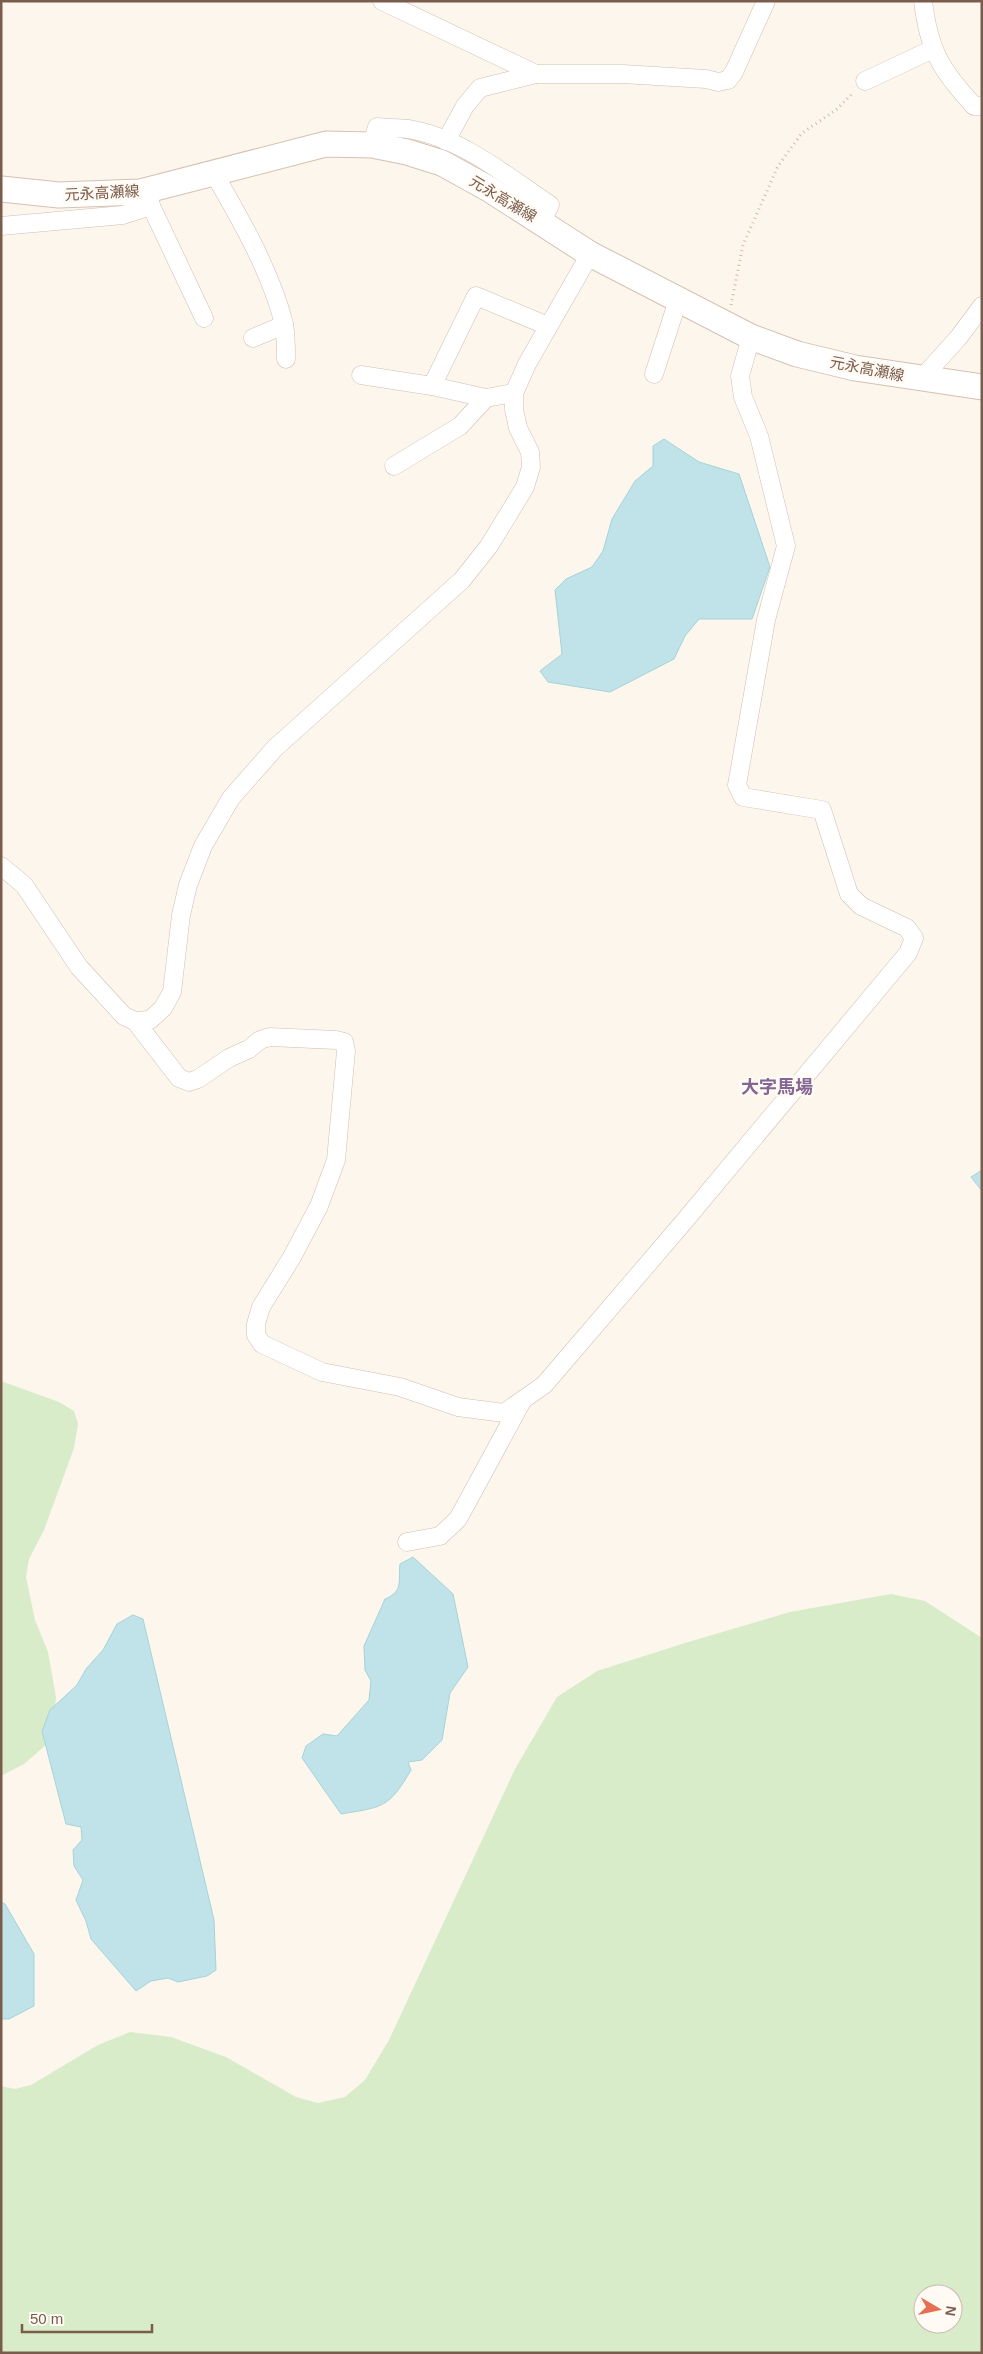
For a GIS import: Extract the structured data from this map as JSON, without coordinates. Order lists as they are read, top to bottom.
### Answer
{
  "streets": {
    "main road": ["元永高瀬線"]
  },
  "districts": ["大字馬場"],
  "scale_bar": "50 m",
  "north": "right"
}
